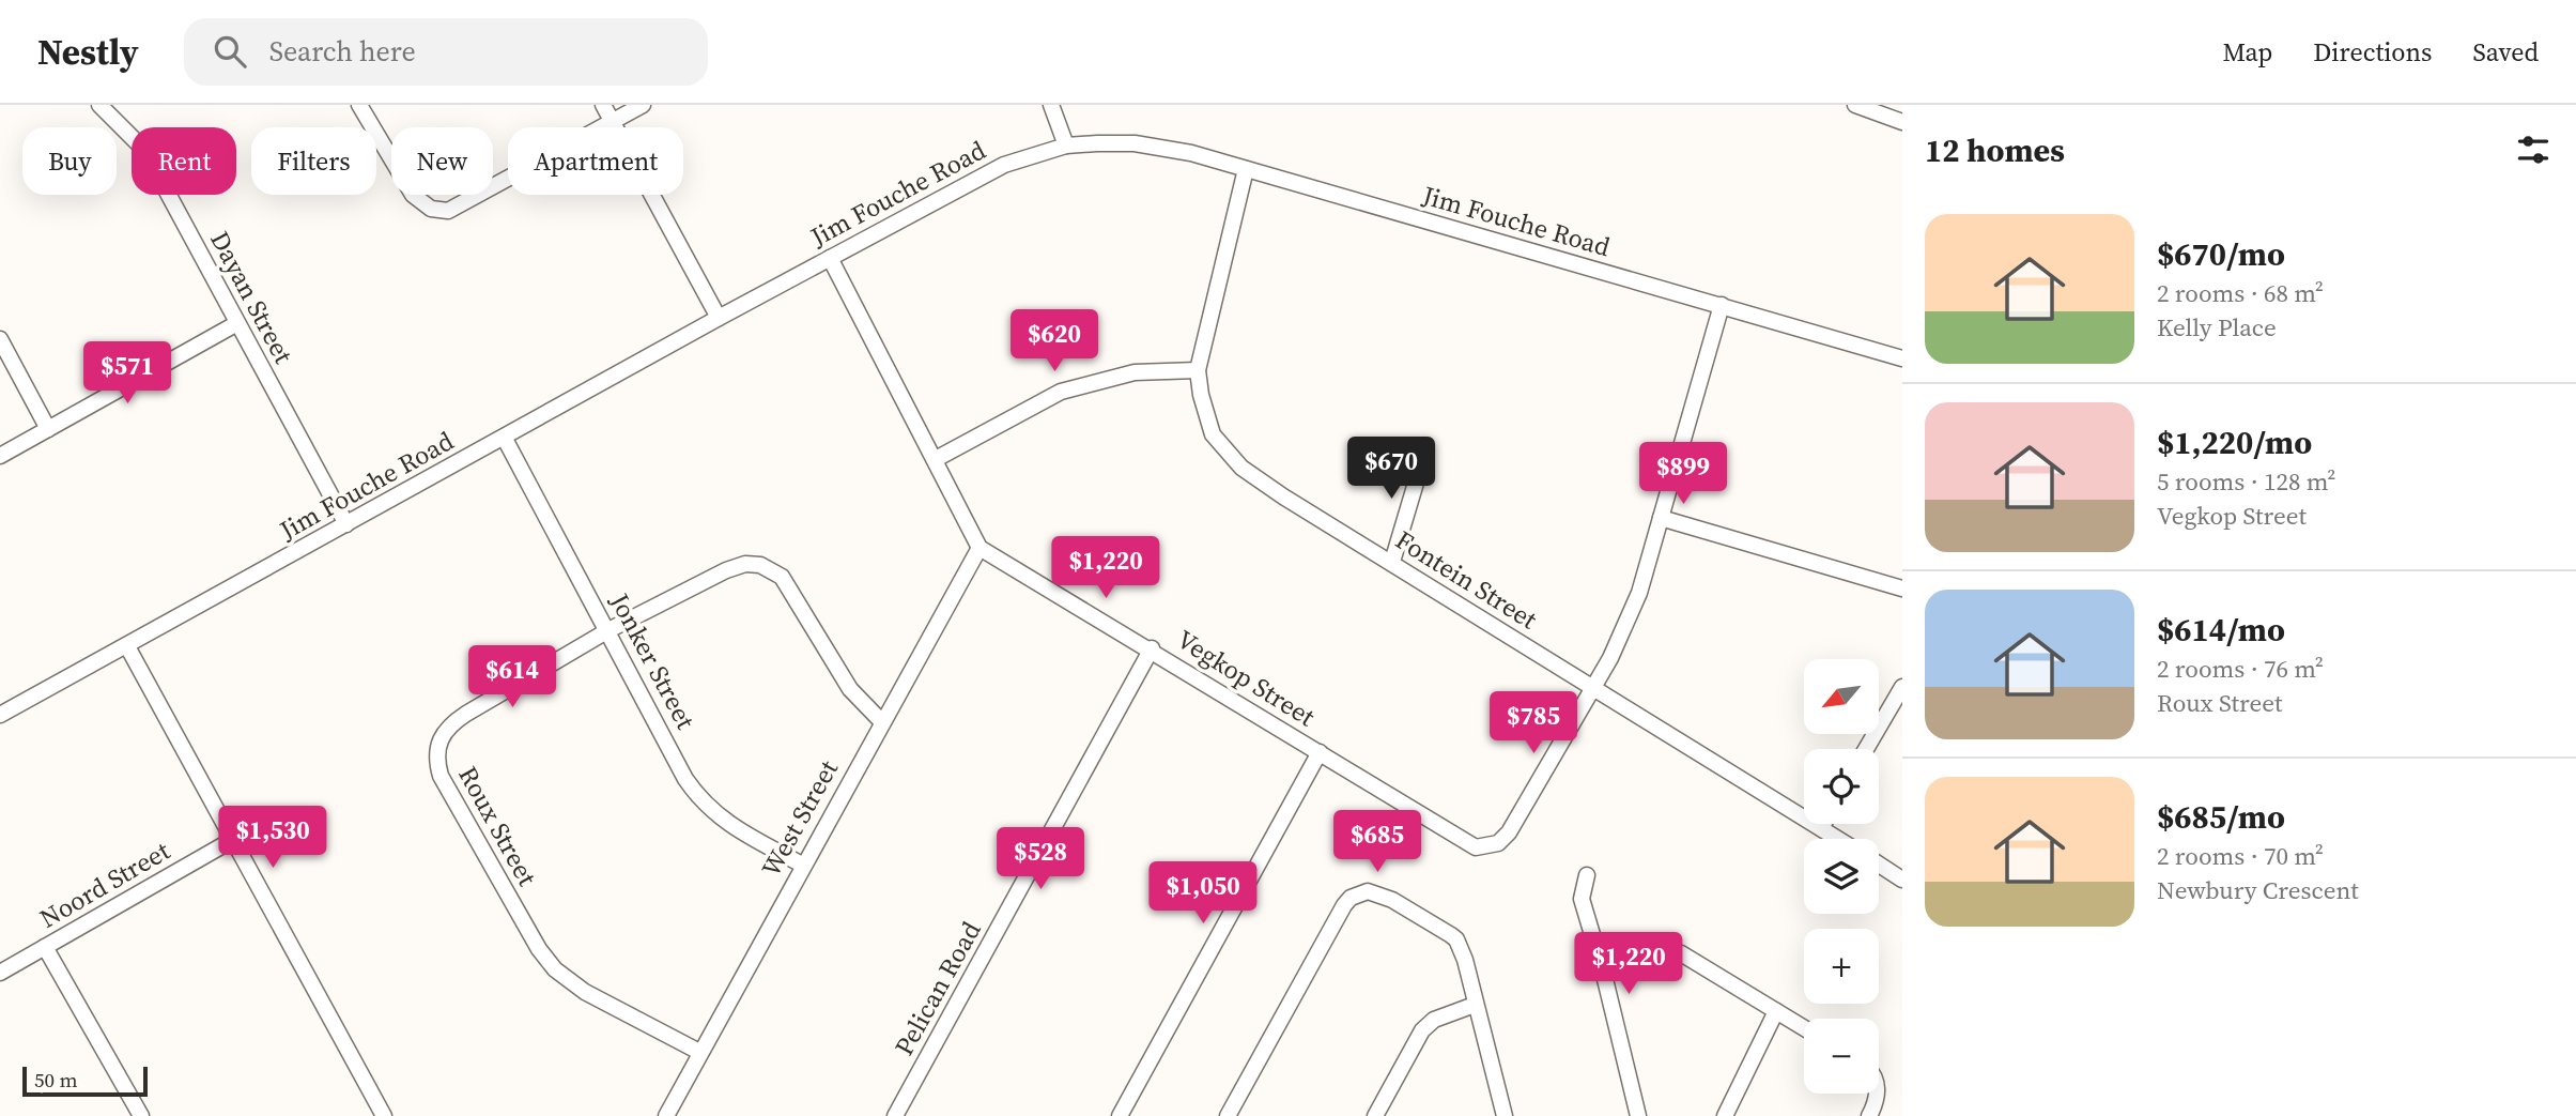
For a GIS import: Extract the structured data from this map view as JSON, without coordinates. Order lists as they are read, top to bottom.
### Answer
{
  "streets": {
    "street": [
      "Jim Fouche Road",
      "Dayan Street",
      "Fontein Street",
      "Jonker Street",
      "Vegkop Street",
      "West Street",
      "Roux Street",
      "Noord Street",
      "Pelican Road"
    ]
  },
  "crossings": [
    ["Jim Fouche Road", "Dayan Street"],
    ["Jim Fouche Road", "Fontein Street"],
    ["Jim Fouche Road", "Jonker Street"],
    ["Fontein Street", "Vegkop Street"],
    ["Jonker Street", "West Street"],
    ["Jonker Street", "Roux Street"],
    ["Vegkop Street", "West Street"],
    ["Vegkop Street", "Pelican Road"],
    ["West Street", "Roux Street"]
  ],
  "scale_bar": "50 m",
  "north": "bottom left",
  "page": {
    "header": "Nestly",
    "search": "Search here",
    "nav": ["Map", "Directions", "Saved"],
    "heading": "12 homes",
    "chip": [
      "Buy",
      "Rent",
      "Filters",
      "New",
      "Apartment"
    ],
    "list": [
      {
        "name": "$670/mo",
        "note": "2 rooms · 68 m² · Kelly Place"
      },
      {
        "name": "$1,220/mo",
        "note": "5 rooms · 128 m² · Vegkop Street"
      },
      {
        "name": "$614/mo",
        "note": "2 rooms · 76 m² · Roux Street"
      },
      {
        "name": "$685/mo",
        "note": "2 rooms · 70 m² · Newbury Crescent"
      }
    ],
    "price": [
      "$620",
      "$571",
      "$670",
      "$899",
      "$1,220",
      "$614",
      "$785",
      "$1,530",
      "$685",
      "$528",
      "$1,050",
      "$1,220"
    ],
    "map_buttons": ["+", "−"],
    "scale": "50 m"
  }
}
